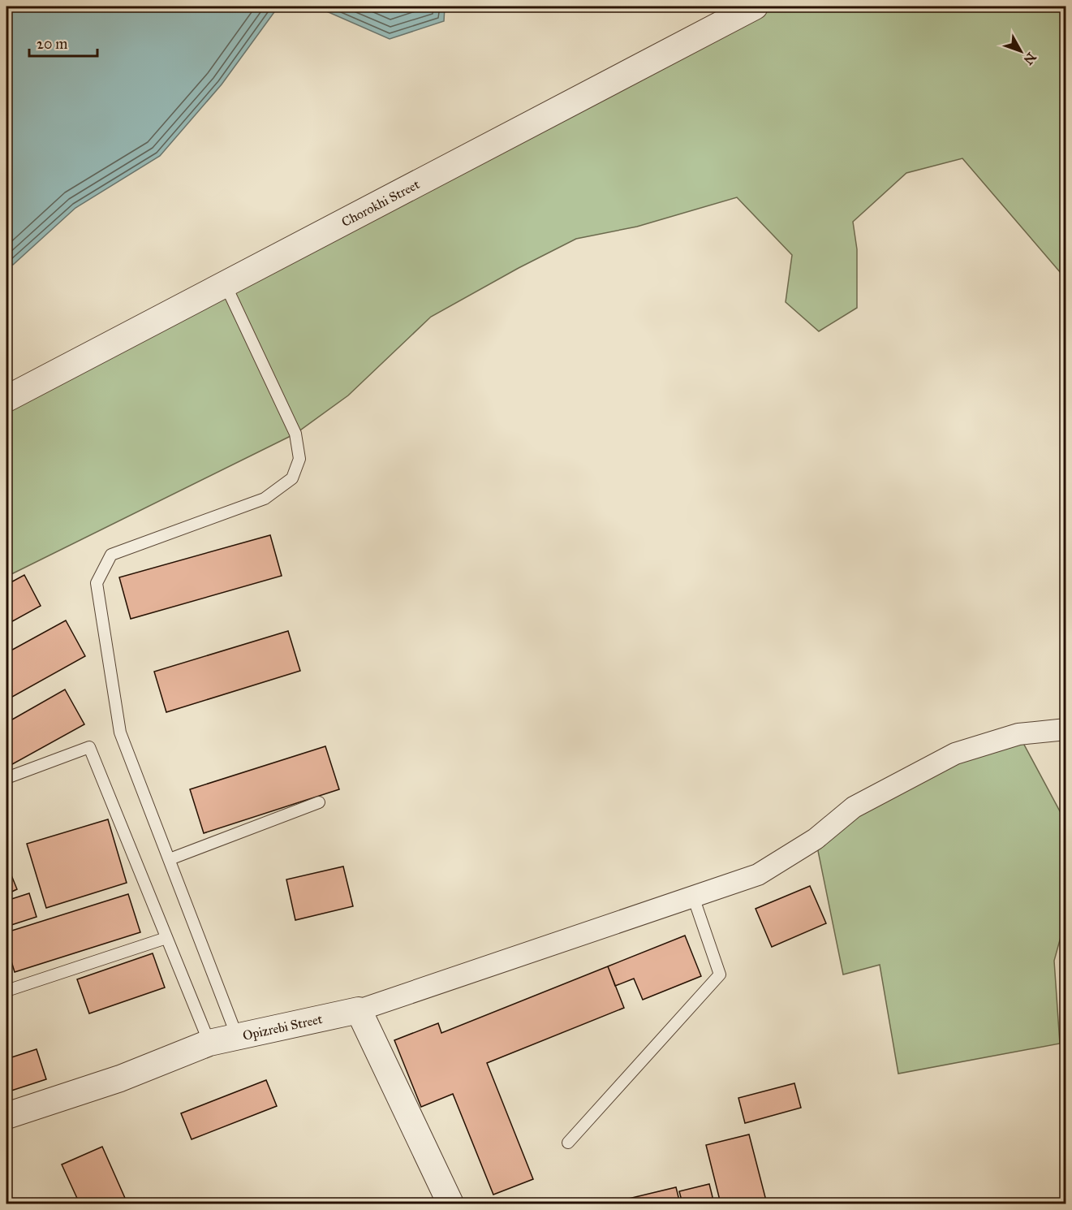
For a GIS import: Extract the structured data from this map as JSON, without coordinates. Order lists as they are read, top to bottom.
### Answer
{
  "streets": {
    "street": ["Chorokhi Street", "Opizrebi Street"]
  },
  "scale_bar": "20 m",
  "north": "bottom right"
}
